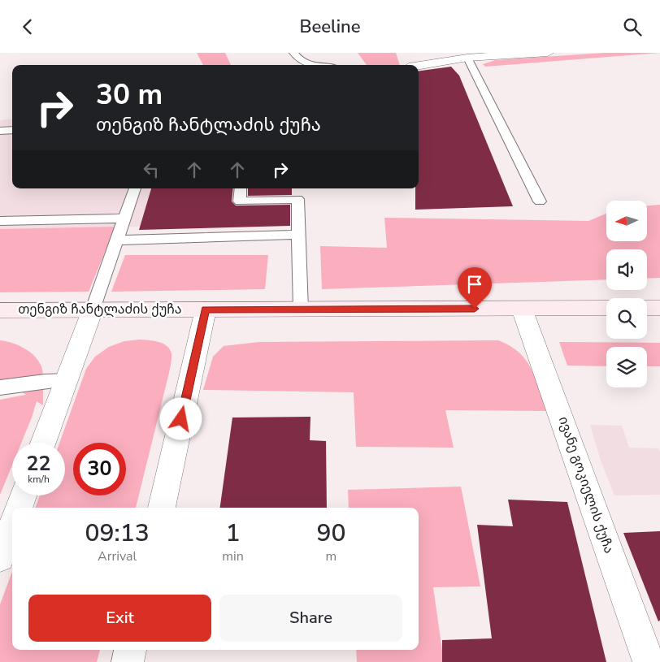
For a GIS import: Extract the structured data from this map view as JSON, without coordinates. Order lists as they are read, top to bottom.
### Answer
{
  "streets": {
    "street": ["თენგიზ ჩანტლაძის ქუჩა", "ივანე გოკიელის ქუჩა"]
  },
  "crossings": [
    ["თენგიზ ჩანტლაძის ქუჩა", "ივანე გოკიელის ქუჩა"]
  ],
  "north": "left",
  "page": {
    "header": "Beeline",
    "turn": ["30 m", "თენგიზ ჩანტლაძის ქუჩა"],
    "speed": "22 km/h",
    "limit": "30",
    "eta": [
      "09:13",
      "Arrival",
      "1",
      "min",
      "90",
      "m"
    ],
    "buttons": ["Exit", "Share"]
  }
}
